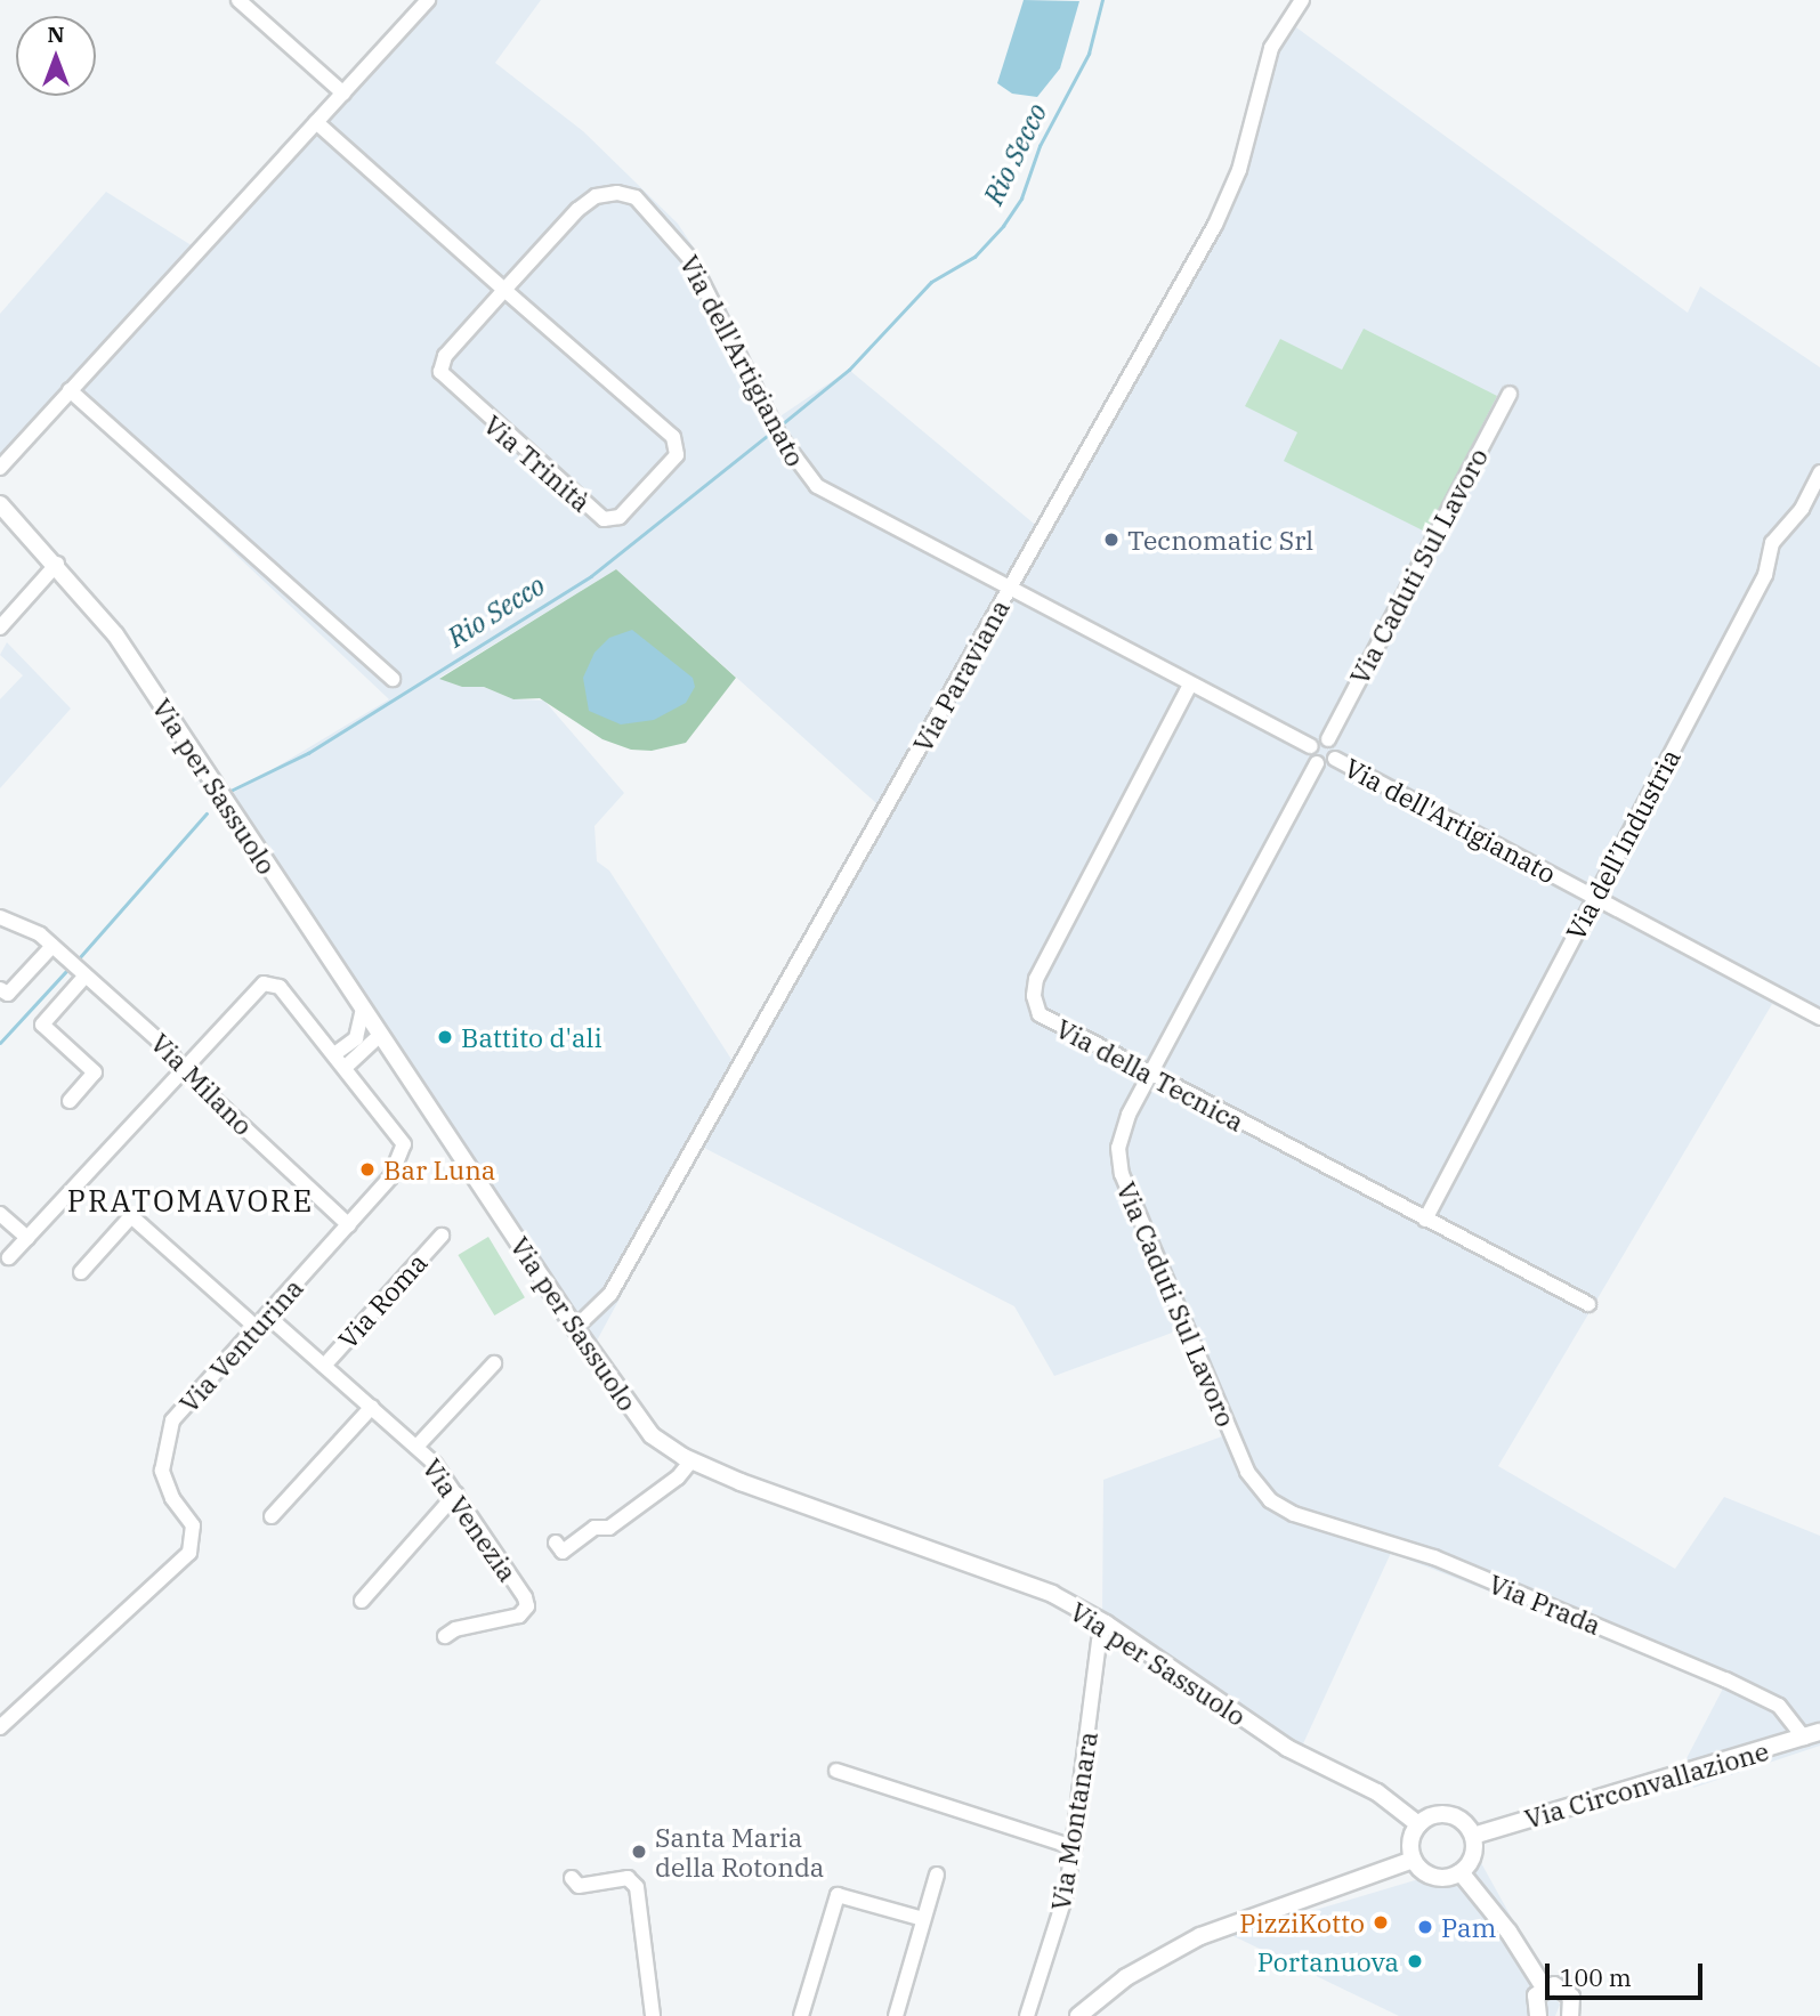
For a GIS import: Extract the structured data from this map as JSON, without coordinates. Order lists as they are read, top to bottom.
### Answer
{
  "streets": {
    "main road": ["Via per Sassuolo", "Via Circonvallazione"],
    "street": [
      "Via dell'Artigianato",
      "Via Trinità",
      "Via Caduti Sul Lavoro",
      "Via Paraviana",
      "Via dell’Industria",
      "Via della Tecnica",
      "Via Milano",
      "Via Roma",
      "Via Venturina",
      "Via Venezia",
      "Via Prada",
      "Via Montanara"
    ]
  },
  "crossings": [
    ["Via dell'Artigianato", "Via Trinità"],
    ["Via dell'Artigianato", "Via Paraviana"],
    ["Via dell'Artigianato", "Via dell’Industria"],
    ["Via dell'Artigianato", "Via della Tecnica"],
    ["Via Caduti Sul Lavoro", "Via della Tecnica"],
    ["Via Caduti Sul Lavoro", "Via Prada"],
    ["Via Paraviana", "Via per Sassuolo"],
    ["Via per Sassuolo", "Via Circonvallazione"],
    ["Via per Sassuolo", "Via Montanara"],
    ["Via dell’Industria", "Via della Tecnica"],
    ["Via Milano", "Via Venturina"],
    ["Via Roma", "Via Venezia"],
    ["Via Venturina", "Via Venezia"],
    ["Via Prada", "Via Circonvallazione"]
  ],
  "districts": ["PRATOMAVORE"],
  "water": ["Rio Secco"],
  "places": [
    "Tecnomatic Srl",
    "Battito d'ali",
    "Bar Luna",
    "Santa Maria della Rotonda",
    "PizziKotto",
    "Pam",
    "Portanuova"
  ],
  "scale_bar": "100 m",
  "north": "top"
}
